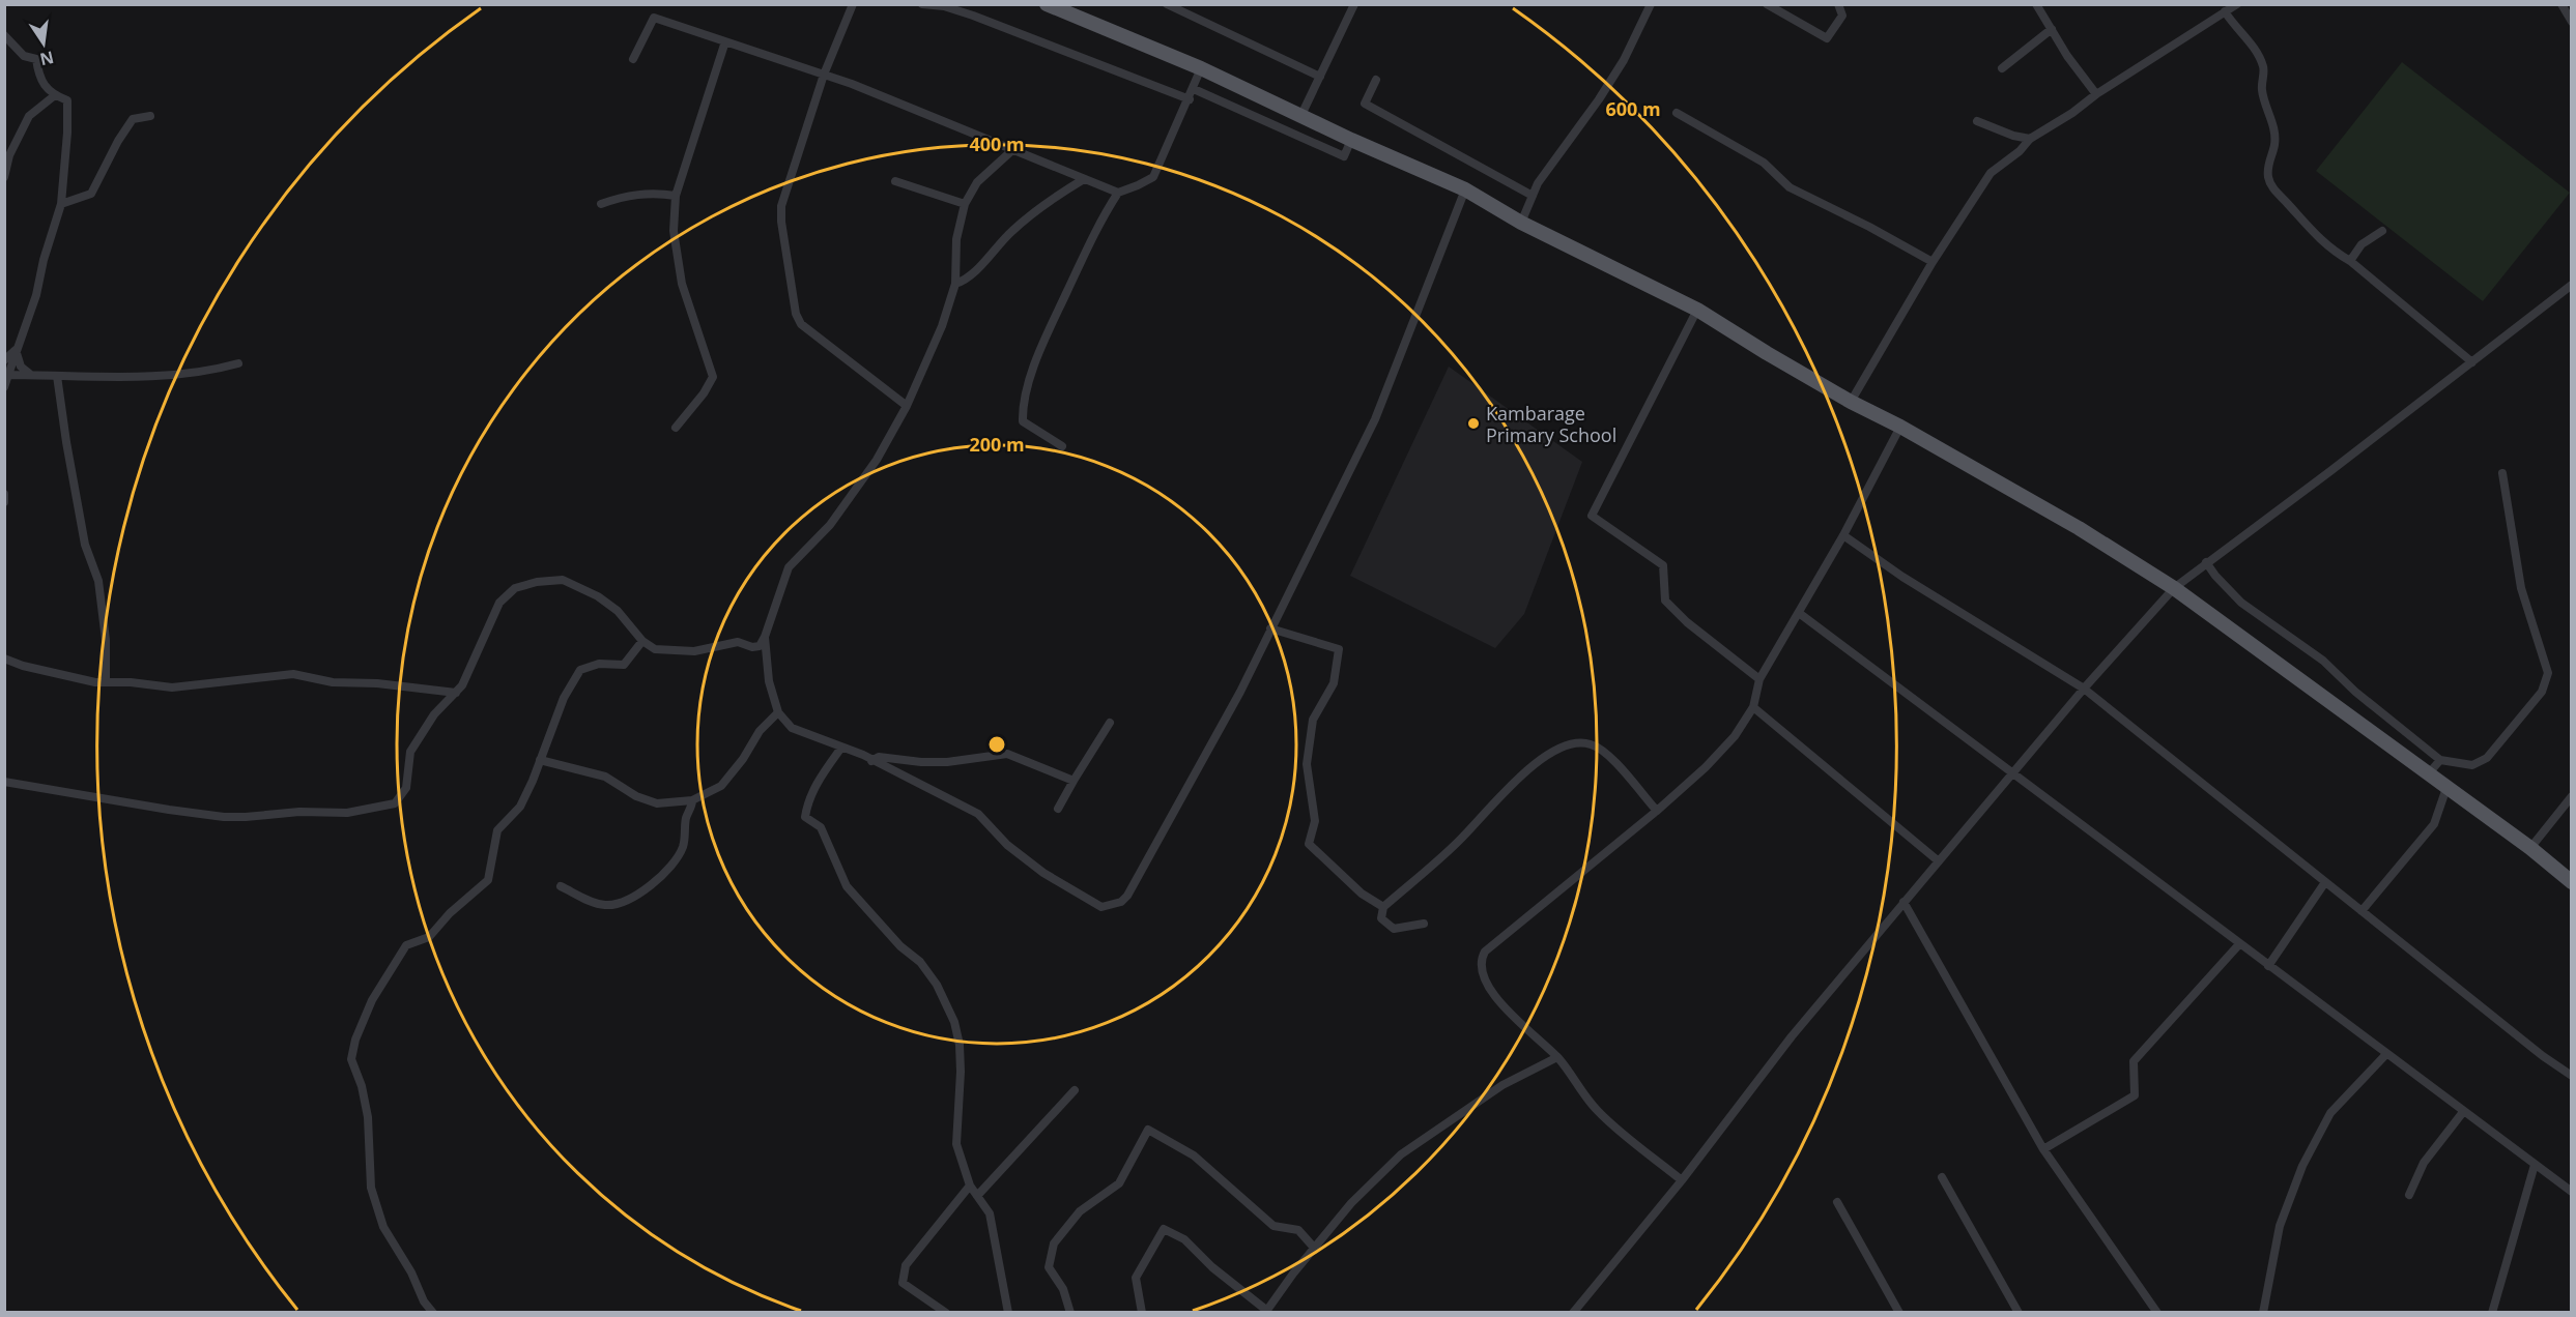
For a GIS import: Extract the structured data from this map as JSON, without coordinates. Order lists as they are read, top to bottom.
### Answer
{
  "places": ["Kambarage Primary School"],
  "north": "bottom",
  "rings": ["600 m", "400 m", "200 m"]
}
